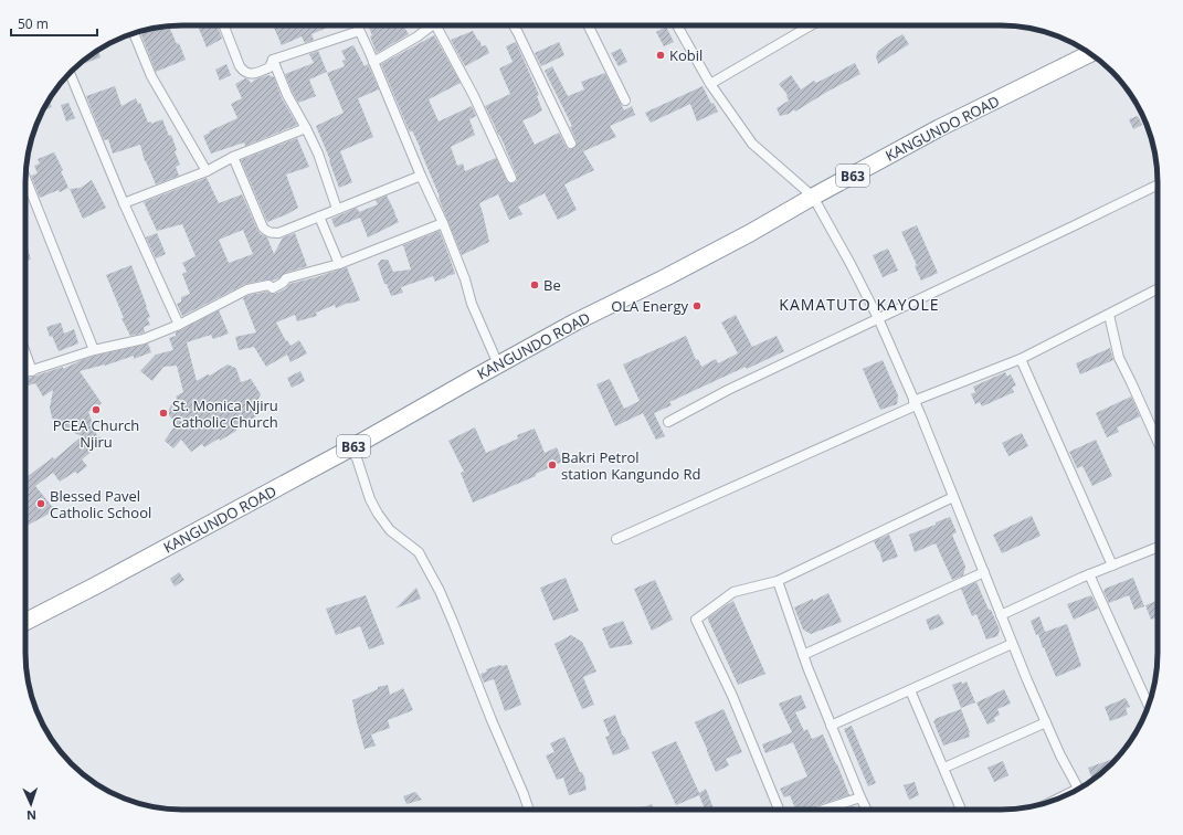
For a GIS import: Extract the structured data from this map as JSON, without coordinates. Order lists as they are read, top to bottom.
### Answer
{
  "streets": {
    "highway": ["KANGUNDO ROAD", "B63"]
  },
  "districts": ["KAMATUTO KAYOLE"],
  "places": [
    "Kobil",
    "Be",
    "OLA Energy",
    "PCEA Church Njiru",
    "St. Monica Njiru Catholic Church",
    "Bakri Petrol station Kangundo Rd",
    "Blessed Pavel Catholic School"
  ],
  "scale_bar": "50 m",
  "north": "bottom"
}
